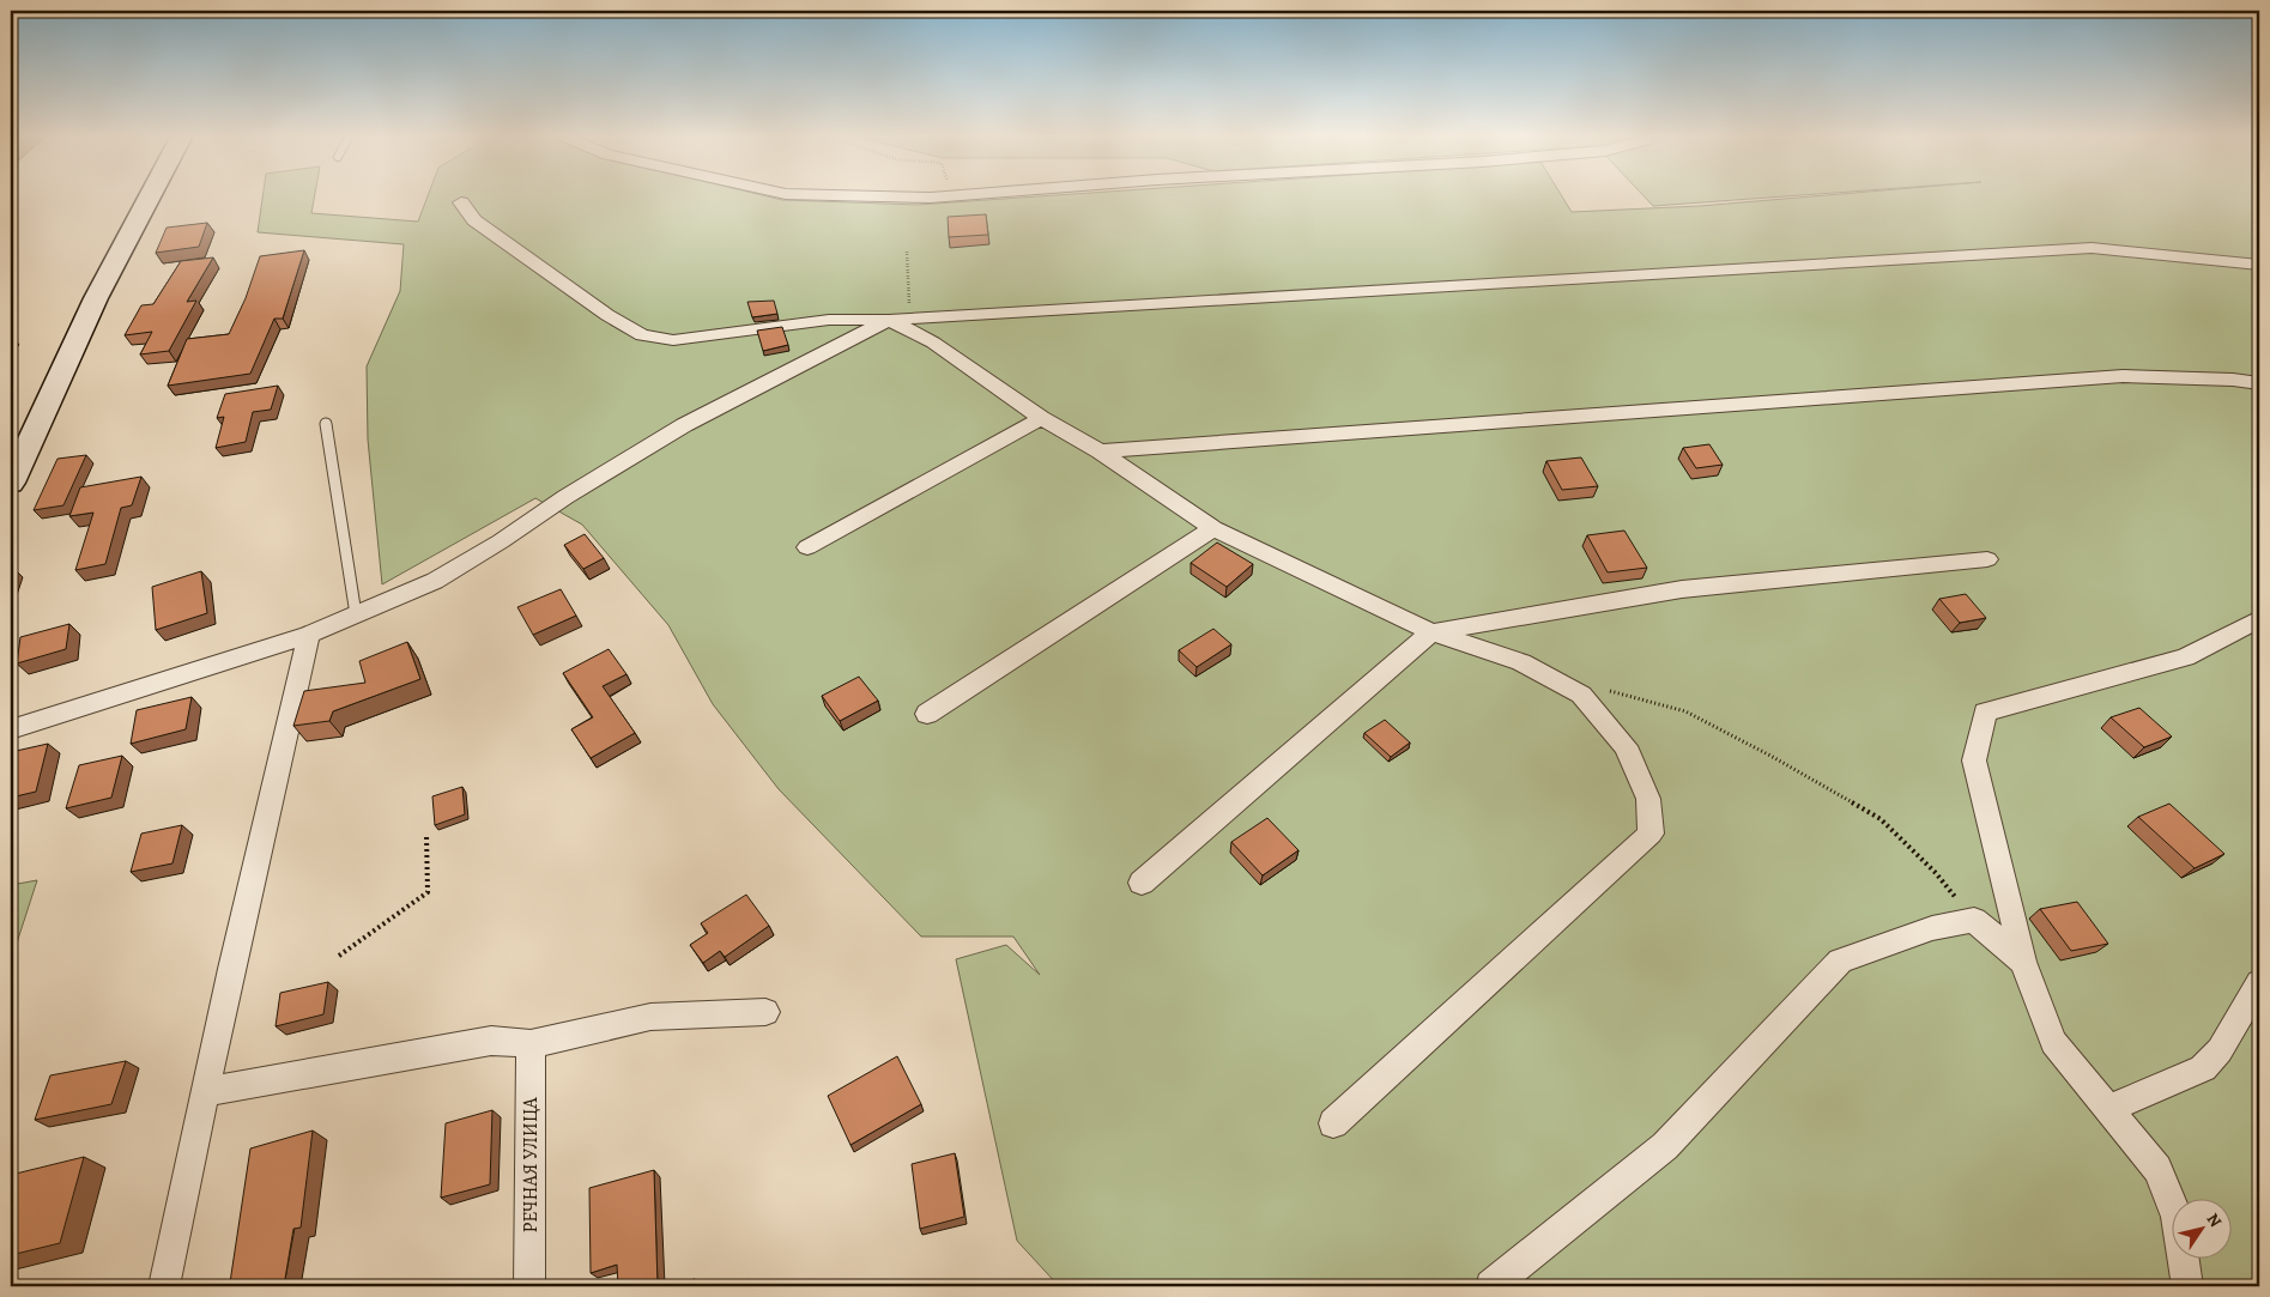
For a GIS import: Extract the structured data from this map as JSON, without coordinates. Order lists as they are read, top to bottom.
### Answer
{
  "streets": {
    "street": ["РЕЧНАЯ УЛИЦА"]
  },
  "north": "top right"
}
